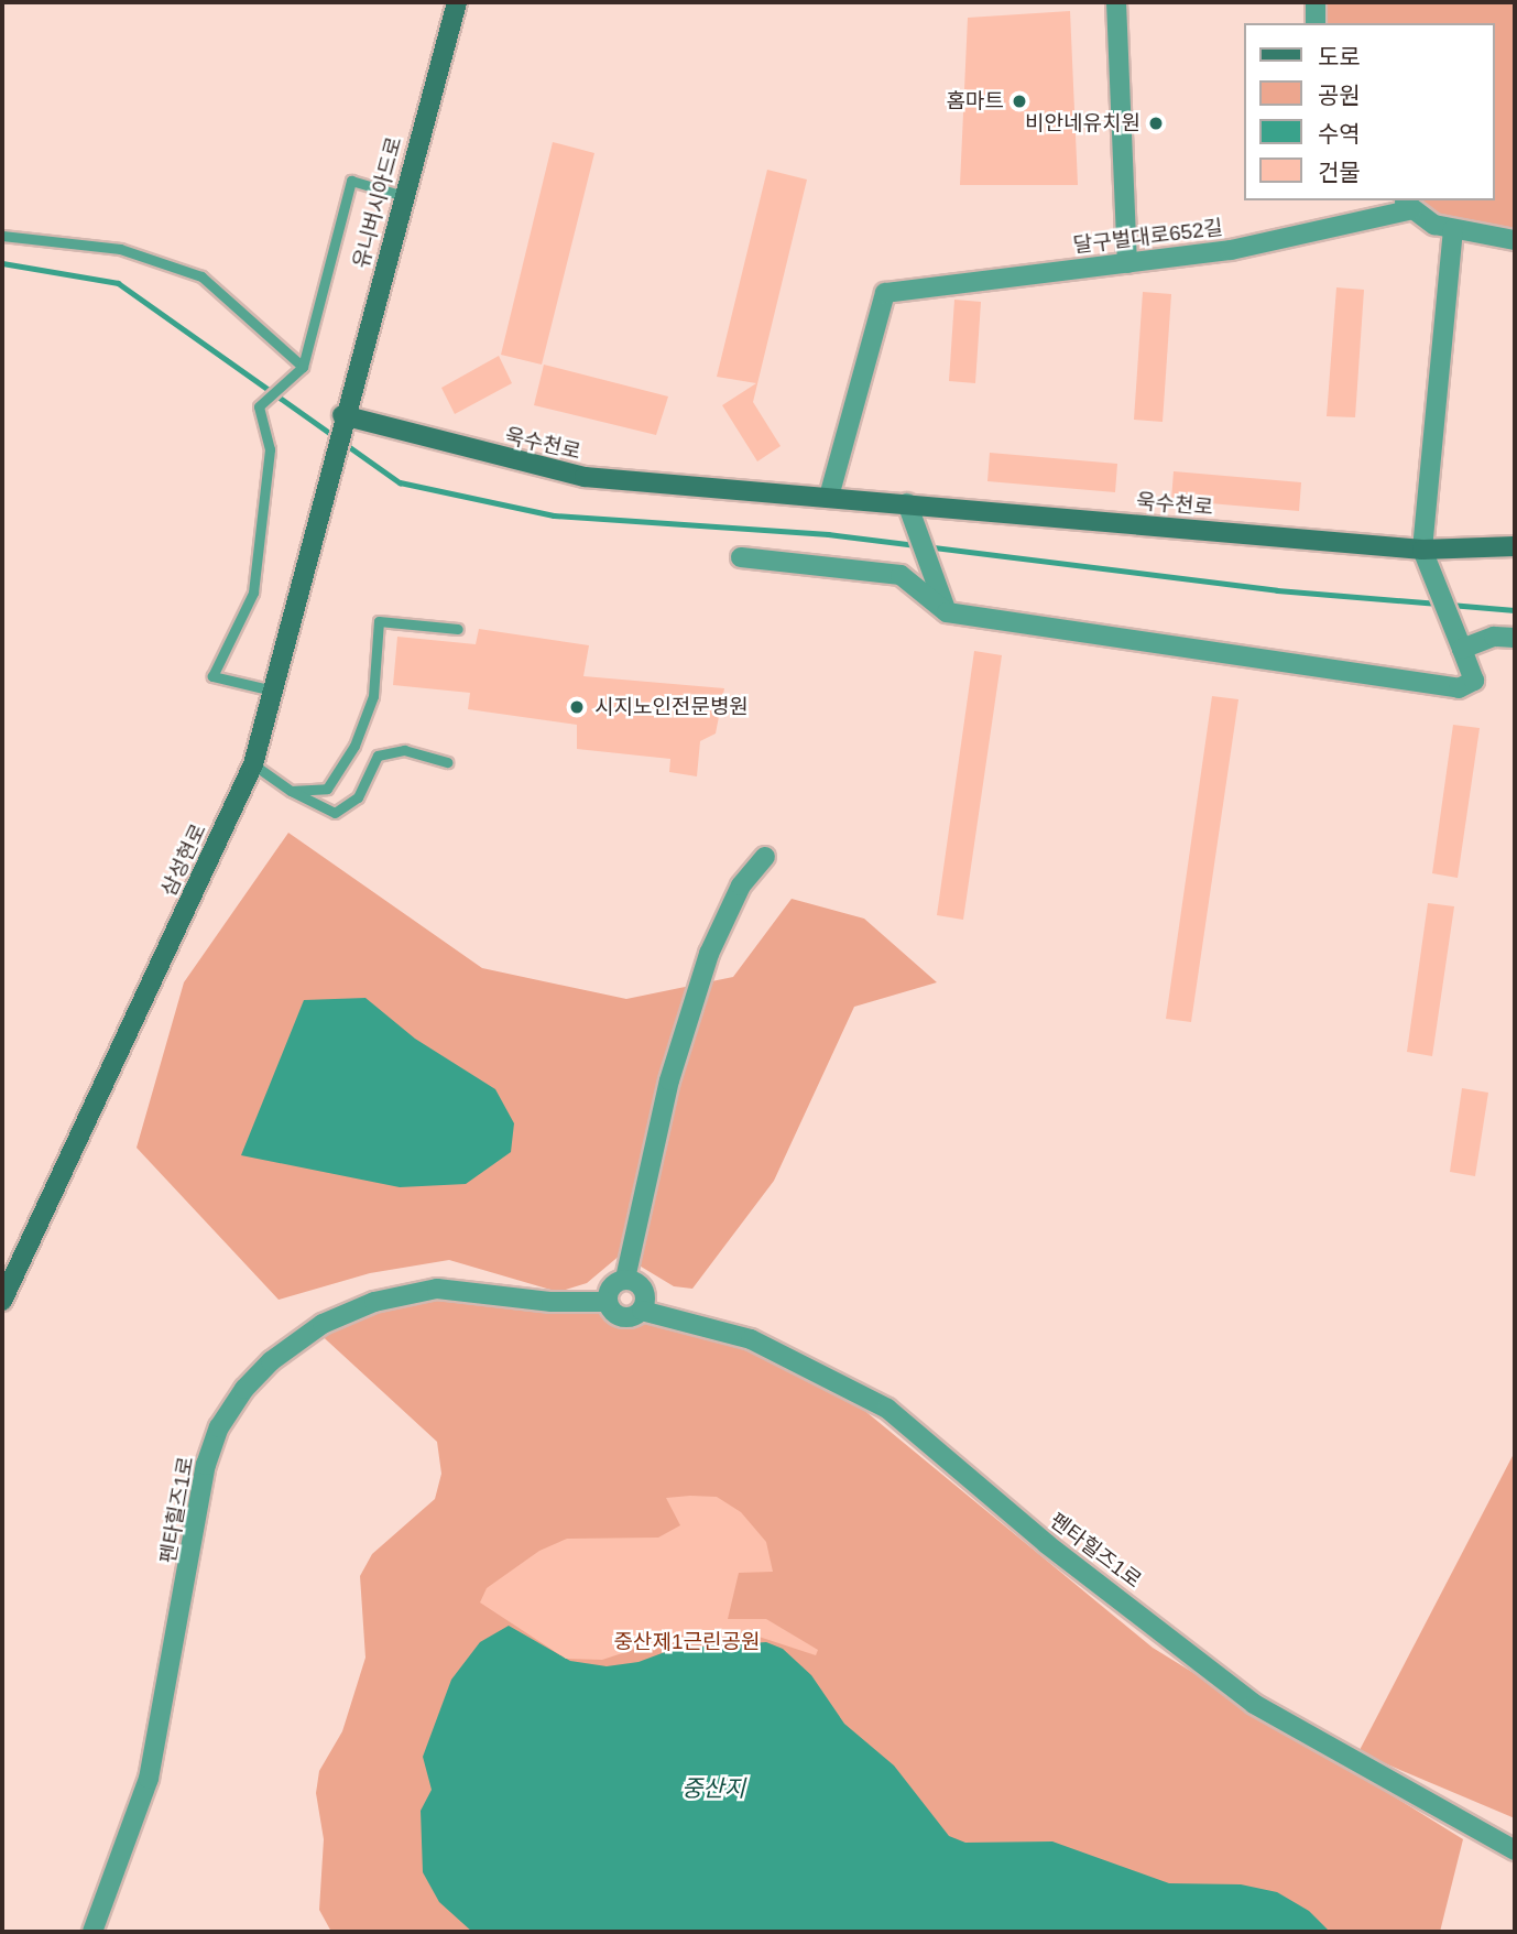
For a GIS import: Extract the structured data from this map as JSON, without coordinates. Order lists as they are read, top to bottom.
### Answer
{
  "streets": {
    "main road": ["유니버시아드로", "욱수천로", "삼성현로"],
    "street": ["달구벌대로652길", "펜타힐즈1로"]
  },
  "crossings": [
    ["유니버시아드로", "욱수천로"],
    ["유니버시아드로", "삼성현로"],
    ["달구벌대로652길", "욱수천로"],
    ["욱수천로", "삼성현로"]
  ],
  "water": ["중산지"],
  "parks": ["중산제1근린공원"],
  "places": ["홈마트", "비안네유치원", "시지노인전문병원"],
  "legend": [
    "도로",
    "공원",
    "수역",
    "건물"
  ]
}
